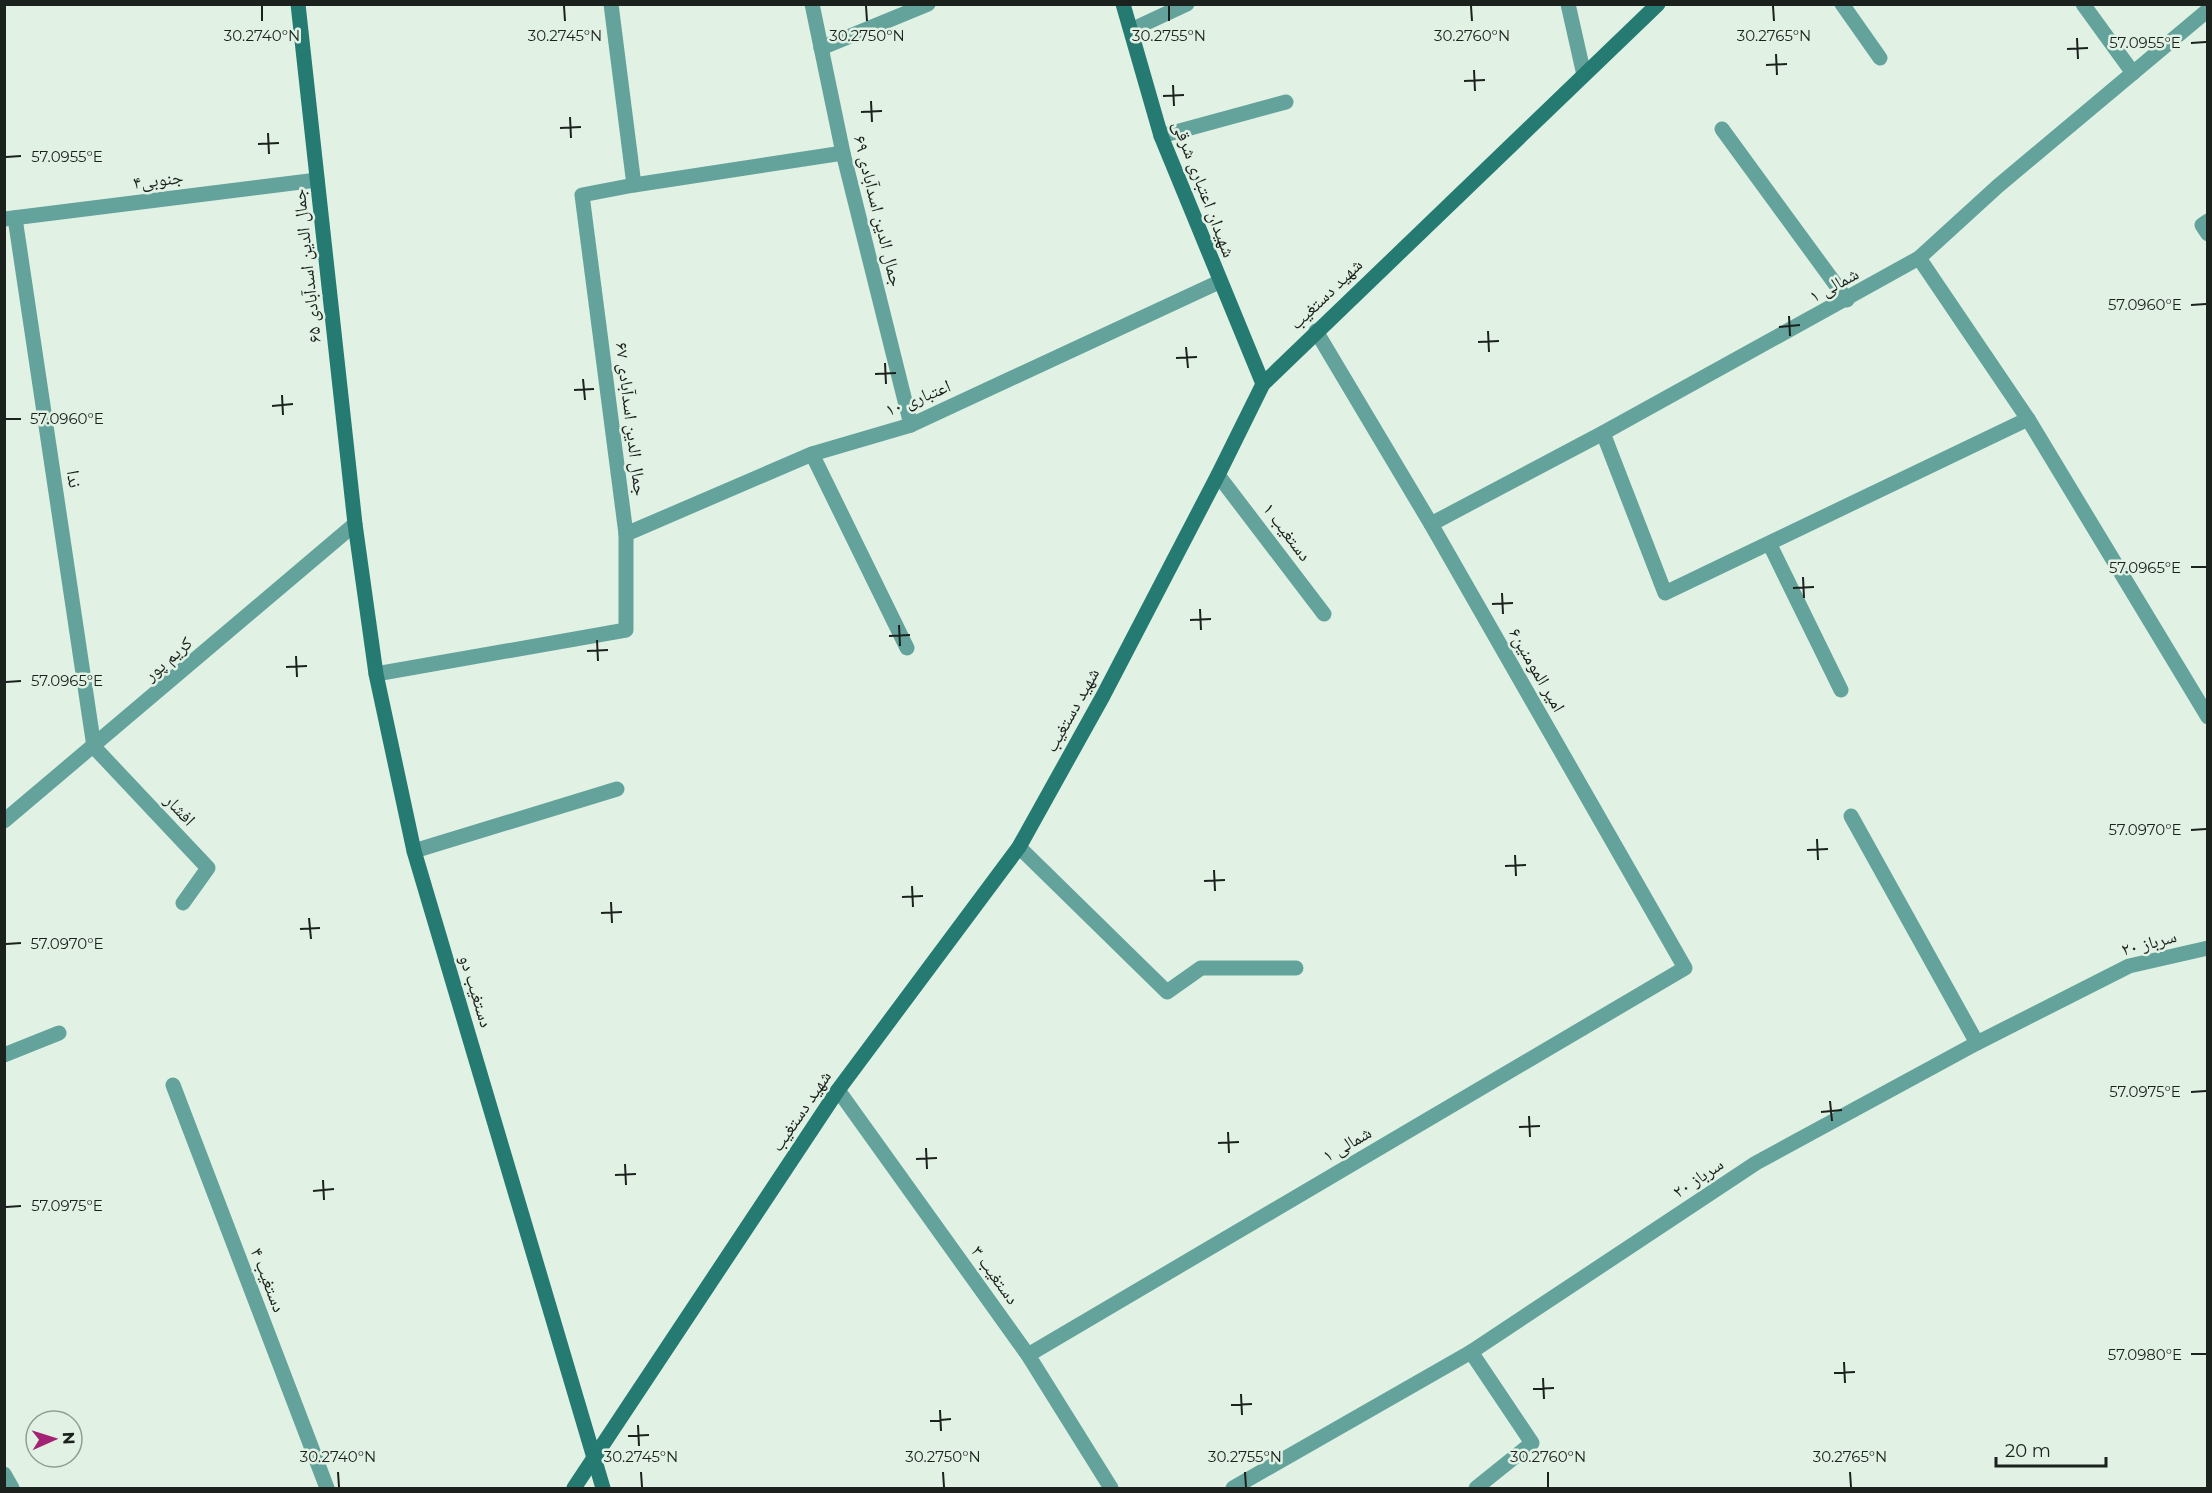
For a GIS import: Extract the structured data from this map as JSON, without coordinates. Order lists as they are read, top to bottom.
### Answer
{
  "streets": {
    "street": [
      "جنوبی۴",
      "شهیدان اعتباری شرقی",
      "جمال الدین اسدآبادی ۶۹",
      "جمال الدین اسدآبادی ۶۵",
      "شمالی ۱",
      "شهید دستغیب",
      "اعتباری ۱۰",
      "جمال الدین اسدآبادی ۶۷",
      "ندا",
      "دستغیب ۱",
      "کریم پور",
      "امیر المومنین۶",
      "افشار",
      "سرباز ۲۰",
      "دستغیب دو",
      "دستغیب ۳",
      "دستغیب ۴"
    ]
  },
  "crossings": [
    ["جنوبی۴", "جمال الدین اسدآبادی ۶۵"],
    ["جنوبی۴", "ندا"],
    ["شهیدان اعتباری شرقی", "شهید دستغیب"],
    ["شهیدان اعتباری شرقی", "اعتباری ۱۰"],
    ["جمال الدین اسدآبادی ۶۹", "اعتباری ۱۰"],
    ["جمال الدین اسدآبادی ۶۵", "کریم پور"],
    ["جمال الدین اسدآبادی ۶۵", "دستغیب دو"],
    ["شمالی ۱", "امیر المومنین۶"],
    ["شمالی ۱", "دستغیب ۳"],
    ["شهید دستغیب", "دستغیب ۱"],
    ["شهید دستغیب", "امیر المومنین۶"],
    ["شهید دستغیب", "دستغیب دو"],
    ["شهید دستغیب", "دستغیب ۳"],
    ["اعتباری ۱۰", "جمال الدین اسدآبادی ۶۷"],
    ["جمال الدین اسدآبادی ۶۷", "دستغیب دو"],
    ["ندا", "کریم پور"],
    ["ندا", "افشار"],
    ["کریم پور", "افشار"],
    ["کریم پور", "دستغیب دو"]
  ],
  "scale_bar": "20 m",
  "north": "right",
  "coordinates": [
    "30.2740°N",
    "30.2745°N",
    "30.2750°N",
    "30.2755°N",
    "30.2760°N",
    "30.2765°N",
    "57.0955°E",
    "57.0960°E",
    "57.0965°E",
    "57.0970°E",
    "57.0975°E",
    "57.0980°E"
  ]
}
